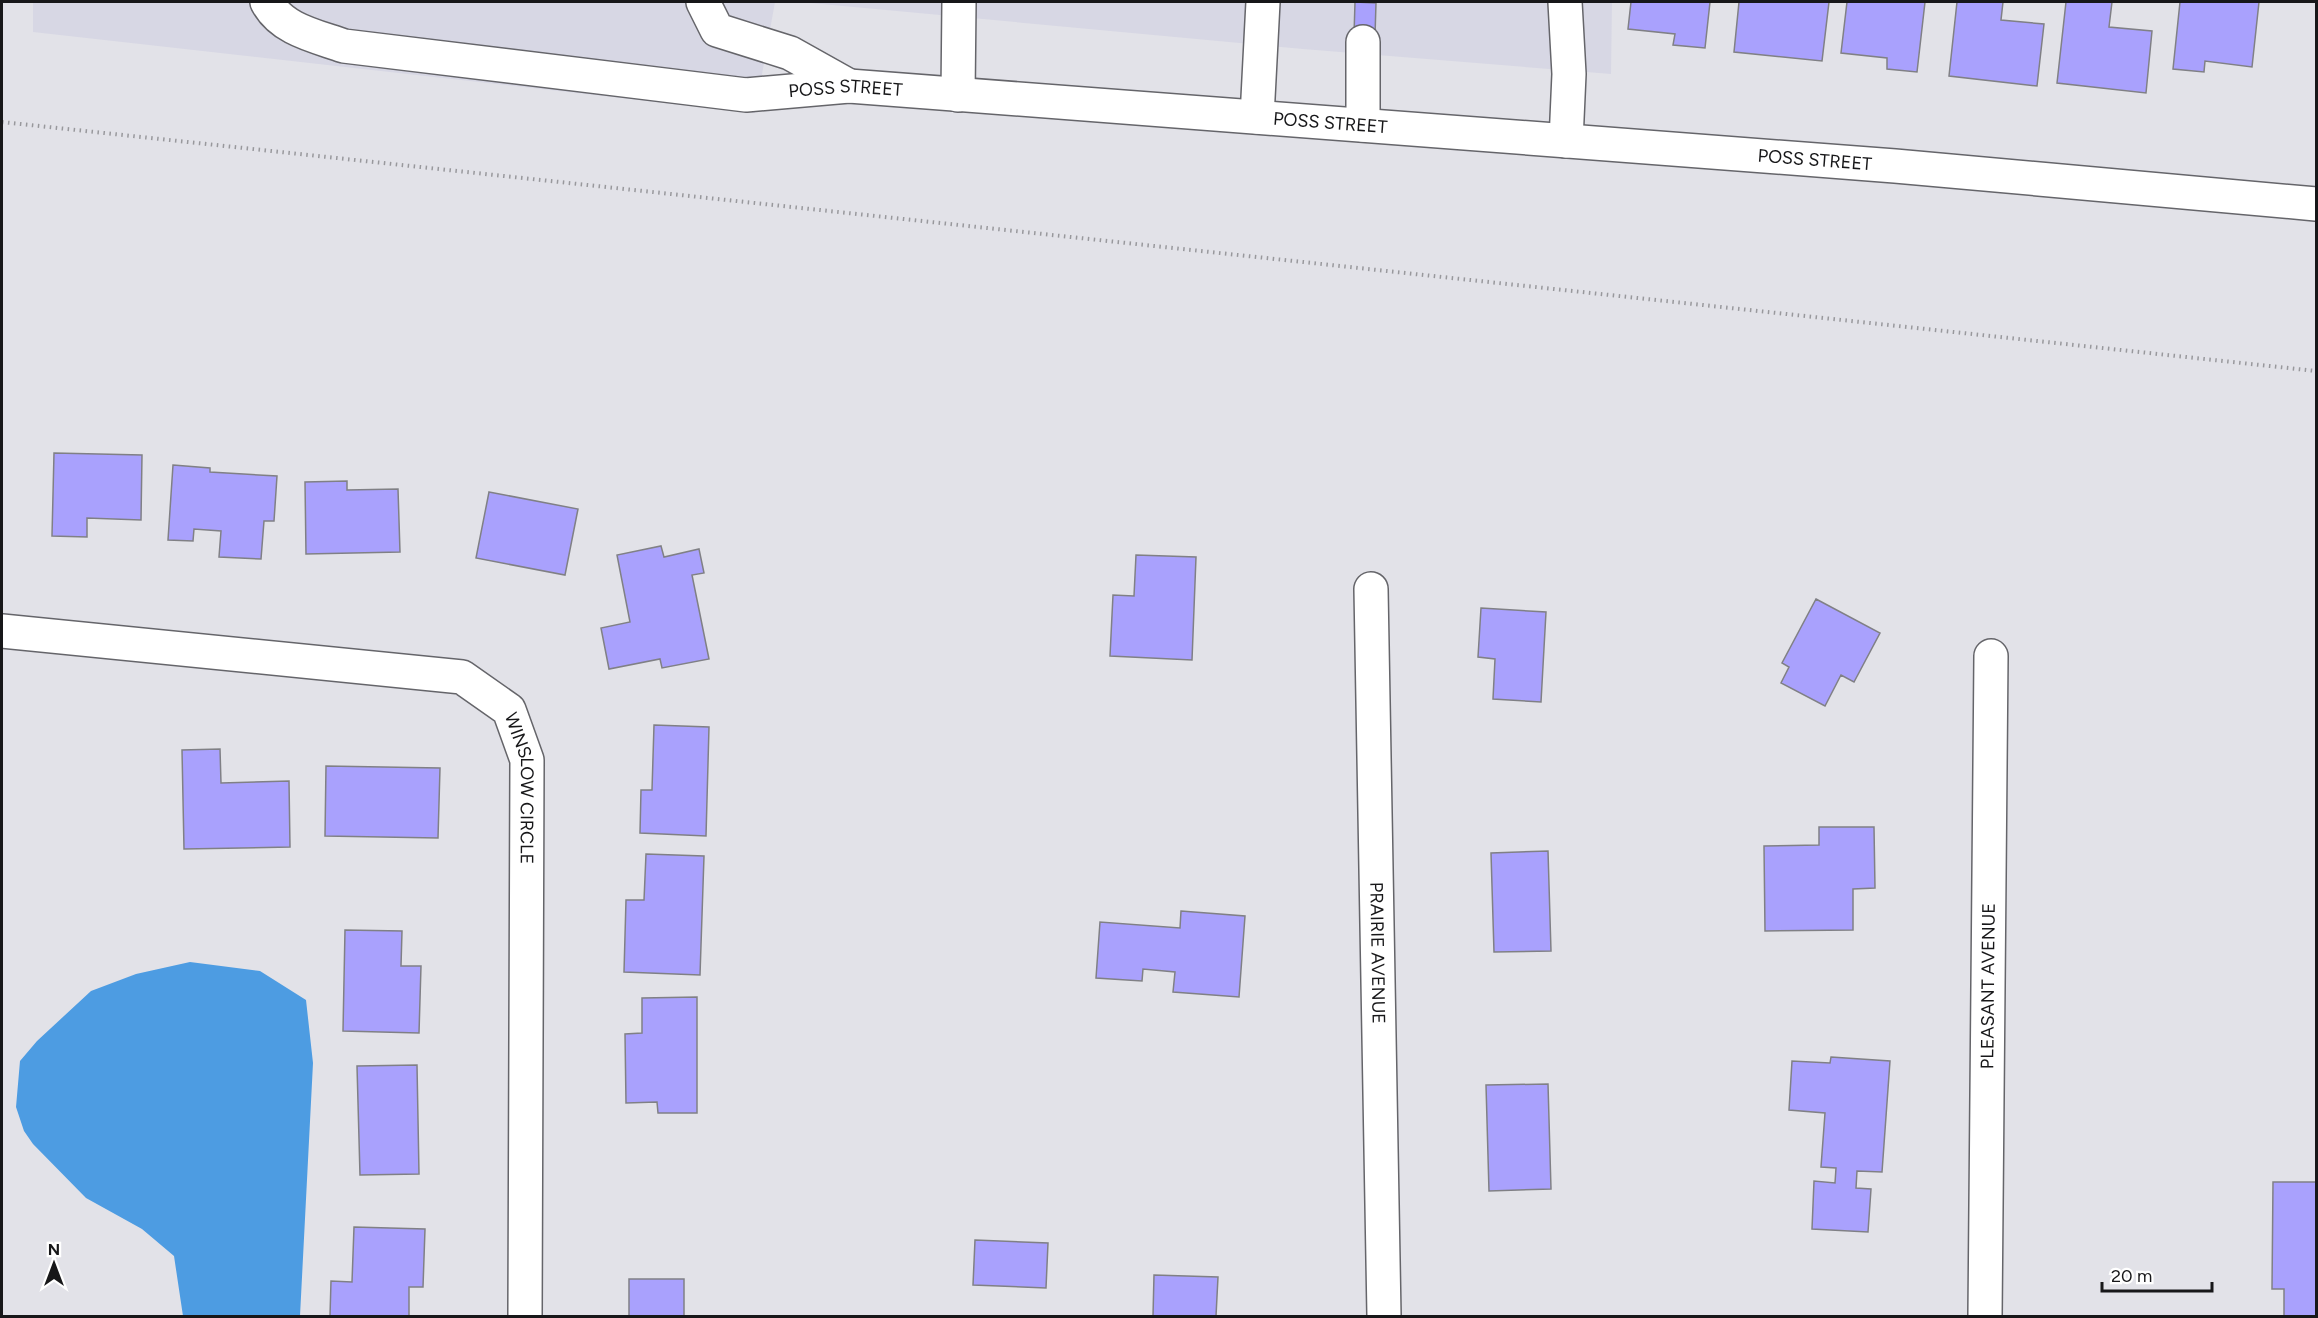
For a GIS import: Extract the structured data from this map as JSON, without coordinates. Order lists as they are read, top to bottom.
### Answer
{
  "streets": {
    "street": [
      "POSS STREET",
      "WINSLOW CIRCLE",
      "PRAIRIE AVENUE",
      "PLEASANT AVENUE"
    ]
  },
  "scale_bar": "20 m",
  "north": "top"
}
